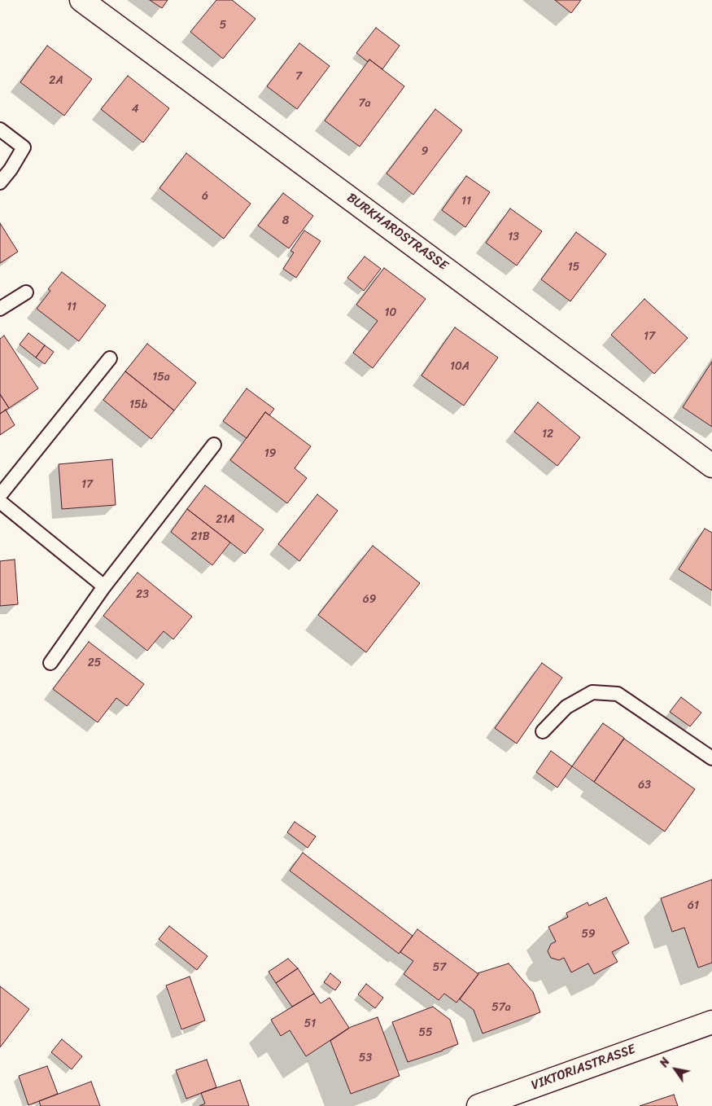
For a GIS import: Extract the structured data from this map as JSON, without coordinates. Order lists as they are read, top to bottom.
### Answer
{
  "streets": {
    "street": ["BURKHARDSTRASSE", "VIKTORIASTRASSE"]
  },
  "house_numbers": [
    "5",
    "7",
    "2A",
    "7a",
    "4",
    "9",
    "6",
    "11",
    "8",
    "13",
    "15",
    "11",
    "10",
    "17",
    "10A",
    "15a",
    "15b",
    "12",
    "19",
    "17",
    "21A",
    "21B",
    "23",
    "69",
    "25",
    "63",
    "61",
    "59",
    "57",
    "57a",
    "51",
    "55",
    "53"
  ],
  "north": "top left"
}
